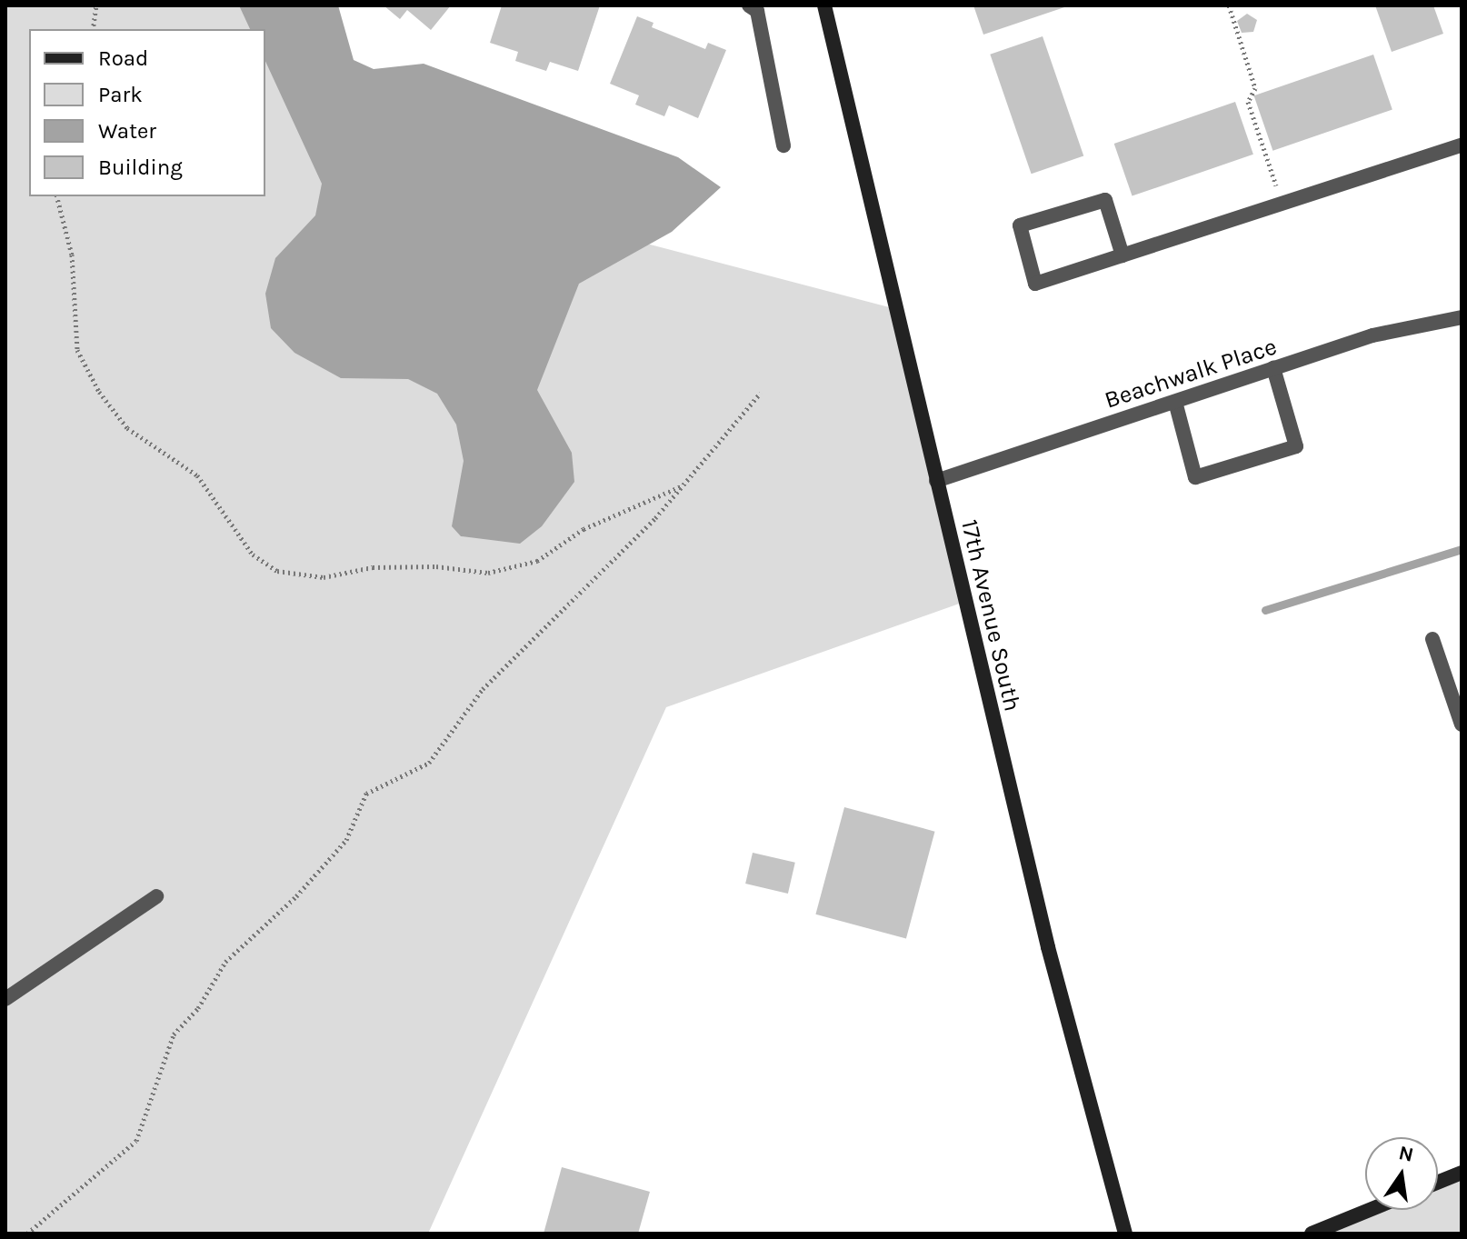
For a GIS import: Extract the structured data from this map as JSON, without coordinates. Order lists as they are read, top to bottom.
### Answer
{
  "streets": {
    "street": ["Beachwalk Place", "17th Avenue South"]
  },
  "crossings": [
    ["Beachwalk Place", "17th Avenue South"]
  ],
  "legend": [
    "Road",
    "Park",
    "Water",
    "Building"
  ],
  "north": "top"
}
